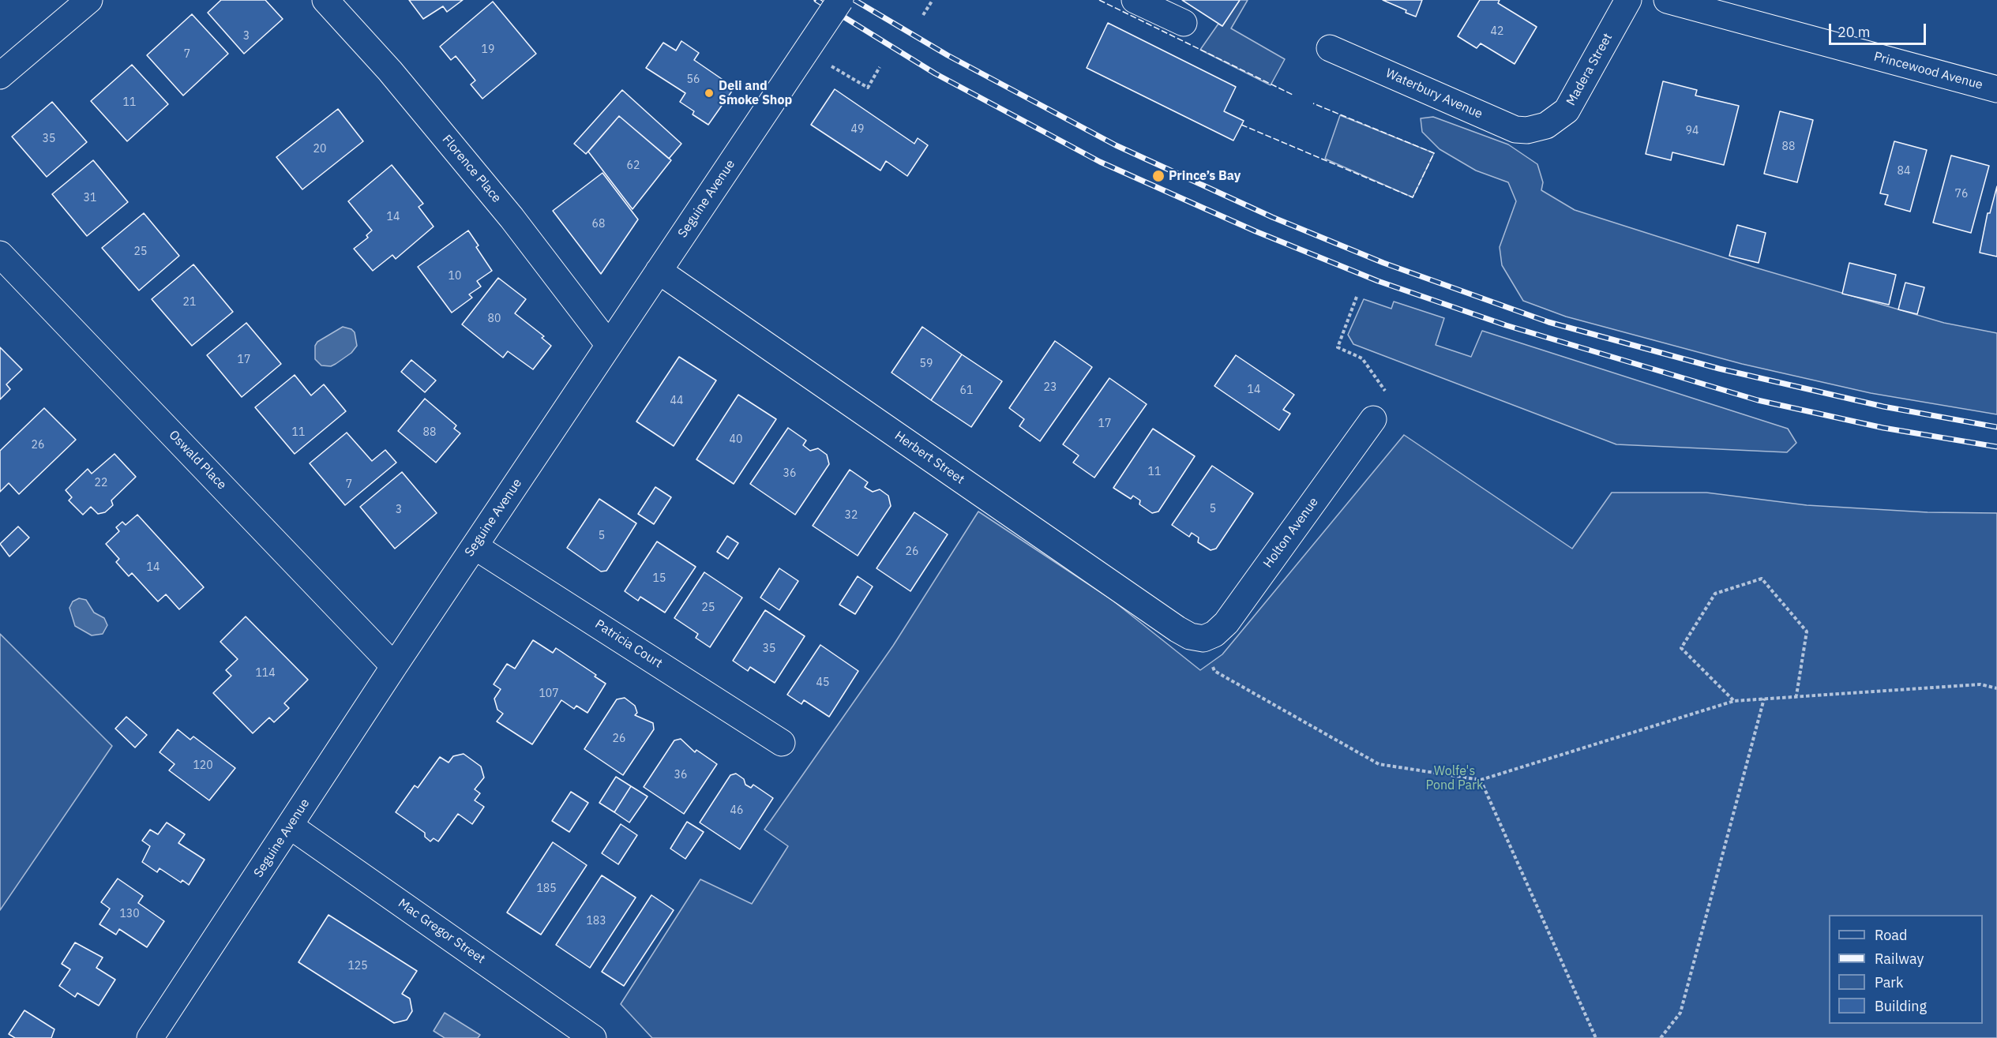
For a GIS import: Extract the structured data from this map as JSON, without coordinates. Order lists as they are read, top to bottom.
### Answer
{
  "streets": {
    "street": [
      "Madera Street",
      "Princewood Avenue",
      "Waterbury Avenue",
      "Florence Place",
      "Seguine Avenue",
      "Herbert Street",
      "Oswald Place",
      "Holton Avenue",
      "Patricia Court",
      "Mac Gregor Street"
    ]
  },
  "crossings": [
    ["Madera Street", "Waterbury Avenue"],
    ["Florence Place", "Seguine Avenue"],
    ["Seguine Avenue", "Herbert Street"],
    ["Seguine Avenue", "Oswald Place"],
    ["Seguine Avenue", "Patricia Court"],
    ["Seguine Avenue", "Mac Gregor Street"],
    ["Herbert Street", "Holton Avenue"]
  ],
  "parks": ["Wolfe's Pond Park"],
  "places": ["Deli and Smoke Shop", "Prince’s Bay"],
  "house_numbers": [
    "42",
    "3",
    "19",
    "7",
    "56",
    "11",
    "49",
    "94",
    "35",
    "88",
    "20",
    "62",
    "84",
    "76",
    "31",
    "14",
    "68",
    "25",
    "10",
    "21",
    "80",
    "17",
    "59",
    "23",
    "14",
    "61",
    "44",
    "17",
    "11",
    "88",
    "40",
    "26",
    "11",
    "36",
    "22",
    "7",
    "5",
    "3",
    "32",
    "5",
    "26",
    "14",
    "15",
    "25",
    "35",
    "114",
    "45",
    "107",
    "26",
    "120",
    "36",
    "46",
    "185",
    "130",
    "183",
    "125"
  ],
  "legend": [
    "Road",
    "Railway",
    "Park",
    "Building"
  ],
  "scale_bar": "20 m"
}
